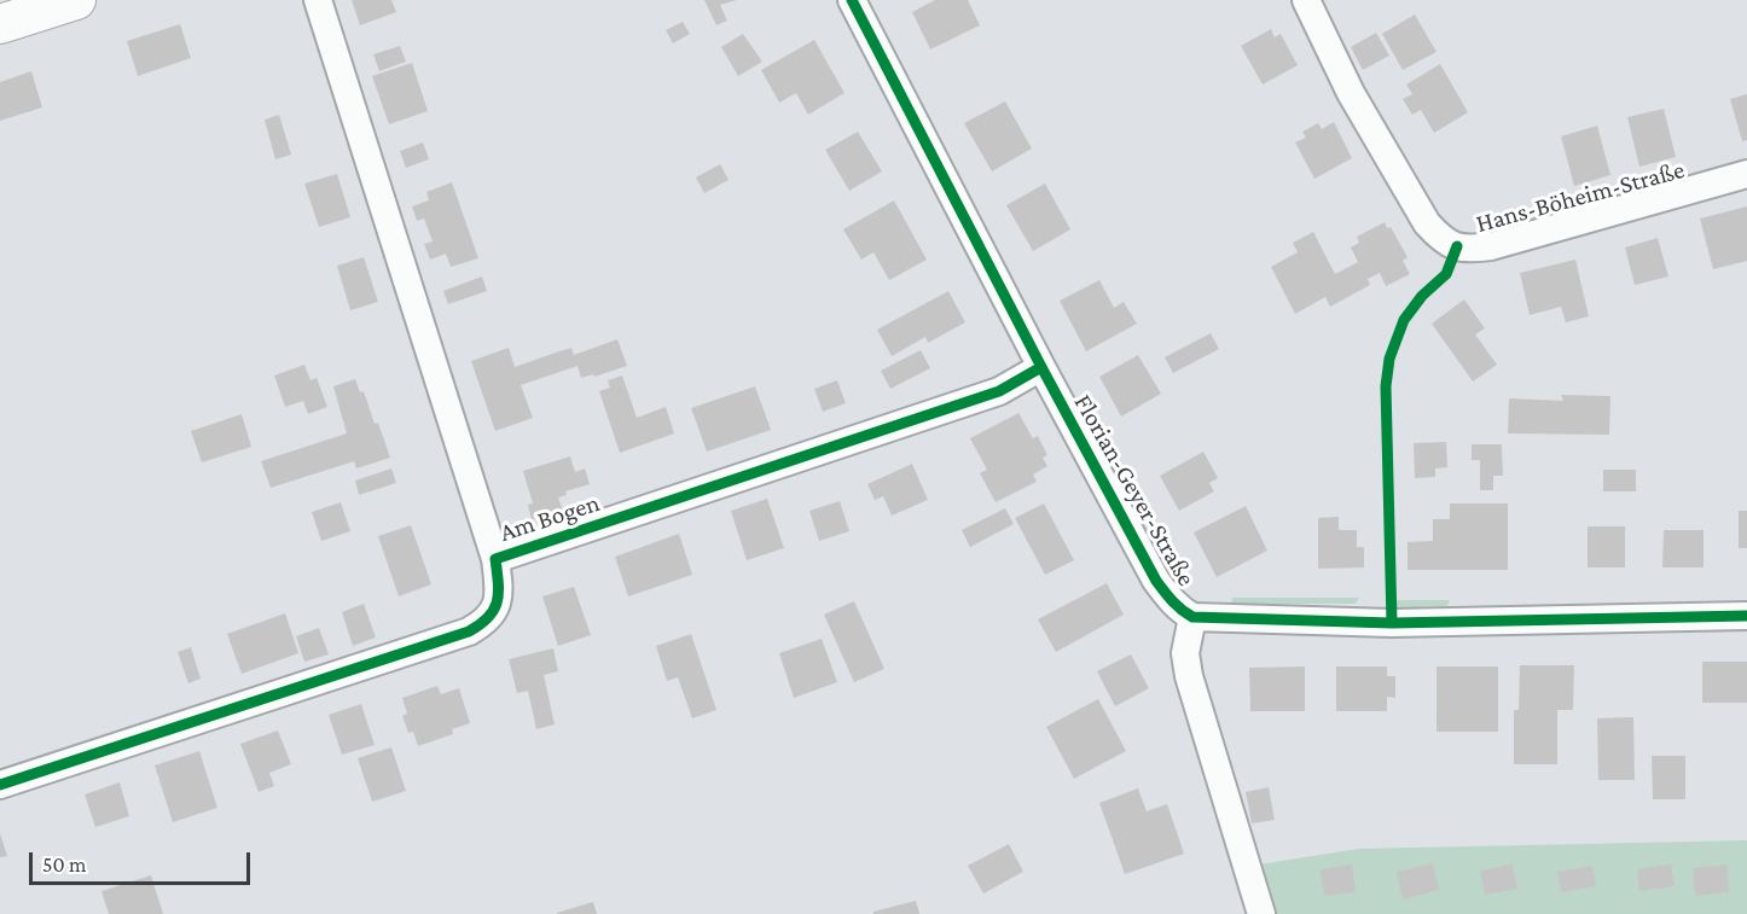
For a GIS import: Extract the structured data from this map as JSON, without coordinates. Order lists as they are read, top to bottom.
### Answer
{
  "streets": {
    "street": ["Hans-Böheim-Straße", "Florian-Geyer-Straße", "Am Bogen"]
  },
  "crossings": [
    ["Florian-Geyer-Straße", "Am Bogen"]
  ],
  "scale_bar": "50 m"
}
